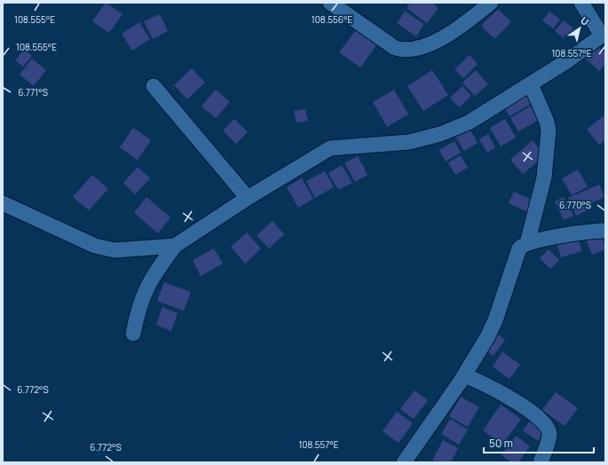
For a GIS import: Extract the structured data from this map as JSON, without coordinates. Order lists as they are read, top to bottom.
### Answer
{
  "scale_bar": "50 m",
  "north": "top right",
  "coordinates": [
    "108.555°E",
    "108.556°E",
    "108.557°E",
    "6.771°S",
    "6.770°S",
    "6.772°S"
  ]
}
